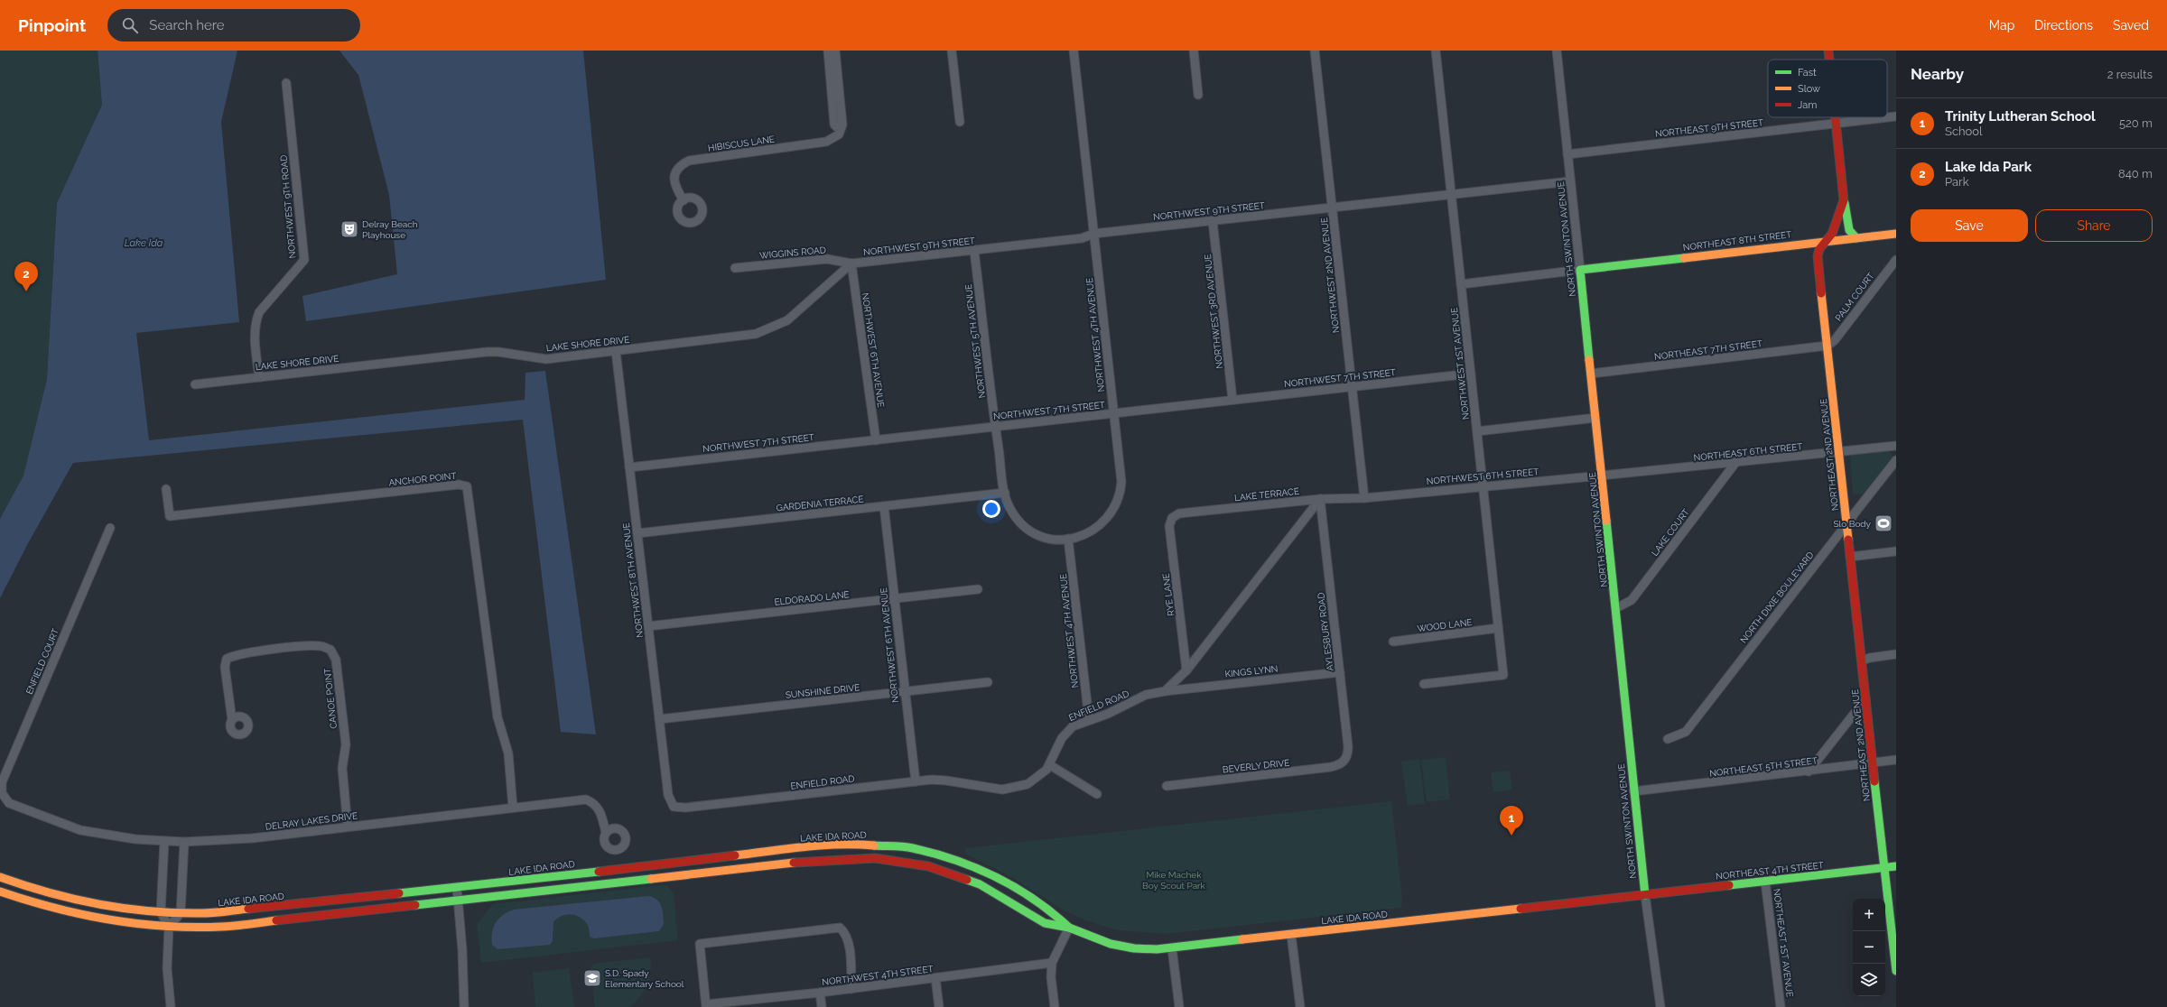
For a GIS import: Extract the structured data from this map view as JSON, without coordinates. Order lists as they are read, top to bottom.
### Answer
{
  "streets": {
    "street": [
      "NORTHEAST 9TH STREET",
      "HIBISCUS LANE",
      "NORTHWEST 9TH ROAD",
      "NORTHWEST 9TH STREET",
      "NORTH SWINTON AVENUE",
      "NORTHEAST 8TH STREET",
      "WIGGINS ROAD",
      "NORTHWEST 2ND AVENUE",
      "PALM COURT",
      "NORTHWEST 3RD AVENUE",
      "NORTHWEST 4TH AVENUE",
      "NORTHWEST 5TH AVENUE",
      "LAKE SHORE DRIVE",
      "NORTHWEST 6TH AVENUE",
      "NORTHEAST 7TH STREET",
      "NORTHWEST 1ST AVENUE",
      "NORTHWEST 7TH STREET",
      "NORTHEAST 6TH STREET",
      "NORTHEAST 2ND AVENUE",
      "NORTHWEST 6TH STREET",
      "ANCHOR POINT",
      "LAKE TERRACE",
      "GARDENIA TERRACE",
      "LAKE COURT",
      "NORTHWEST 8TH AVENUE",
      "RYE LANE",
      "NORTH DIXIE BOULEVARD",
      "ELDORADO LANE",
      "WOOD LANE",
      "AYLESBURY ROAD",
      "ENFIELD COURT",
      "KINGS LYNN",
      "SUNSHINE DRIVE",
      "CANOE POINT",
      "ENFIELD ROAD",
      "BEVERLY DRIVE",
      "NORTHEAST 5TH STREET",
      "DELRAY LAKES DRIVE",
      "LAKE IDA ROAD",
      "NORTHEAST 4TH STREET",
      "NORTHEAST 1ST AVENUE",
      "NORTHWEST 4TH STREET"
    ]
  },
  "crossings": [
    ["NORTHEAST 9TH STREET", "NORTH SWINTON AVENUE"],
    ["NORTHEAST 9TH STREET", "NORTHEAST 2ND AVENUE"],
    ["NORTHWEST 9TH ROAD", "LAKE SHORE DRIVE"],
    ["NORTHWEST 9TH STREET", "NORTH SWINTON AVENUE"],
    ["NORTHWEST 9TH STREET", "WIGGINS ROAD"],
    ["NORTHWEST 9TH STREET", "NORTHWEST 2ND AVENUE"],
    ["NORTHWEST 9TH STREET", "NORTHWEST 3RD AVENUE"],
    ["NORTHWEST 9TH STREET", "NORTHWEST 4TH AVENUE"],
    ["NORTHWEST 9TH STREET", "NORTHWEST 5TH AVENUE"],
    ["NORTHWEST 9TH STREET", "LAKE SHORE DRIVE"],
    ["NORTHWEST 9TH STREET", "NORTHWEST 6TH AVENUE"],
    ["NORTHWEST 9TH STREET", "NORTHWEST 1ST AVENUE"],
    ["NORTH SWINTON AVENUE", "NORTHEAST 8TH STREET"],
    ["NORTH SWINTON AVENUE", "NORTHEAST 7TH STREET"],
    ["NORTH SWINTON AVENUE", "NORTHEAST 6TH STREET"],
    ["NORTH SWINTON AVENUE", "NORTHWEST 6TH STREET"],
    ["NORTH SWINTON AVENUE", "LAKE COURT"],
    ["NORTH SWINTON AVENUE", "NORTHEAST 5TH STREET"],
    ["NORTH SWINTON AVENUE", "LAKE IDA ROAD"],
    ["NORTH SWINTON AVENUE", "NORTHEAST 4TH STREET"],
    ["NORTHEAST 8TH STREET", "NORTHEAST 2ND AVENUE"],
    ["WIGGINS ROAD", "LAKE SHORE DRIVE"],
    ["WIGGINS ROAD", "NORTHWEST 6TH AVENUE"],
    ["NORTHWEST 2ND AVENUE", "NORTHWEST 7TH STREET"],
    ["NORTHWEST 2ND AVENUE", "NORTHWEST 6TH STREET"],
    ["NORTHWEST 2ND AVENUE", "LAKE TERRACE"],
    ["PALM COURT", "NORTHEAST 7TH STREET"],
    ["PALM COURT", "NORTHEAST 2ND AVENUE"],
    ["NORTHWEST 3RD AVENUE", "NORTHWEST 7TH STREET"],
    ["NORTHWEST 4TH AVENUE", "NORTHWEST 5TH AVENUE"],
    ["NORTHWEST 4TH AVENUE", "NORTHWEST 7TH STREET"],
    ["NORTHWEST 4TH AVENUE", "ENFIELD ROAD"],
    ["NORTHWEST 5TH AVENUE", "NORTHWEST 7TH STREET"],
    ["NORTHWEST 5TH AVENUE", "GARDENIA TERRACE"],
    ["LAKE SHORE DRIVE", "NORTHWEST 6TH AVENUE"],
    ["LAKE SHORE DRIVE", "NORTHWEST 8TH AVENUE"],
    ["NORTHWEST 6TH AVENUE", "NORTHWEST 7TH STREET"],
    ["NORTHWEST 6TH AVENUE", "GARDENIA TERRACE"],
    ["NORTHWEST 6TH AVENUE", "ELDORADO LANE"],
    ["NORTHWEST 6TH AVENUE", "SUNSHINE DRIVE"],
    ["NORTHWEST 6TH AVENUE", "ENFIELD ROAD"],
    ["NORTHEAST 7TH STREET", "NORTHEAST 2ND AVENUE"],
    ["NORTHWEST 1ST AVENUE", "NORTHWEST 7TH STREET"],
    ["NORTHWEST 1ST AVENUE", "NORTHWEST 6TH STREET"],
    ["NORTHWEST 1ST AVENUE", "WOOD LANE"],
    ["NORTHWEST 7TH STREET", "NORTHWEST 8TH AVENUE"],
    ["NORTHEAST 6TH STREET", "NORTHEAST 2ND AVENUE"],
    ["NORTHEAST 6TH STREET", "NORTHWEST 6TH STREET"],
    ["NORTHEAST 6TH STREET", "LAKE COURT"],
    ["NORTHEAST 2ND AVENUE", "NORTH DIXIE BOULEVARD"],
    ["NORTHEAST 2ND AVENUE", "NORTHEAST 5TH STREET"],
    ["NORTHEAST 2ND AVENUE", "NORTHEAST 4TH STREET"],
    ["NORTHWEST 6TH STREET", "LAKE TERRACE"],
    ["ANCHOR POINT", "DELRAY LAKES DRIVE"],
    ["LAKE TERRACE", "RYE LANE"],
    ["LAKE TERRACE", "AYLESBURY ROAD"],
    ["GARDENIA TERRACE", "NORTHWEST 8TH AVENUE"],
    ["NORTHWEST 8TH AVENUE", "ELDORADO LANE"],
    ["NORTHWEST 8TH AVENUE", "SUNSHINE DRIVE"],
    ["NORTHWEST 8TH AVENUE", "ENFIELD ROAD"],
    ["AYLESBURY ROAD", "KINGS LYNN"],
    ["AYLESBURY ROAD", "BEVERLY DRIVE"],
    ["ENFIELD COURT", "DELRAY LAKES DRIVE"],
    ["KINGS LYNN", "ENFIELD ROAD"],
    ["CANOE POINT", "DELRAY LAKES DRIVE"],
    ["LAKE IDA ROAD", "NORTHEAST 4TH STREET"],
    ["NORTHEAST 4TH STREET", "NORTHEAST 1ST AVENUE"]
  ],
  "water": ["Lake Ida"],
  "parks": ["Mike Machek Boy Scout Park"],
  "places": {
    "theatre": ["Delray Beach Playhouse"],
    "sports": ["Slo Body"],
    "school or university": ["S.D. Spady Elementary School"]
  },
  "legend": ["Fast", "Slow", "Jam"],
  "page": {
    "header": "Pinpoint",
    "search": "Search here",
    "nav": ["Map", "Directions", "Saved"],
    "heading": ["Nearby", "2 results"],
    "list": [
      {
        "mark": "1",
        "name": "Trinity Lutheran School",
        "note": "School",
        "value": "520 m"
      },
      {
        "mark": "2",
        "name": "Lake Ida Park",
        "note": "Park",
        "value": "840 m"
      }
    ],
    "buttons": ["Save", "Share"],
    "pins": ["2", "1"],
    "map_buttons": ["+", "−"]
  }
}
